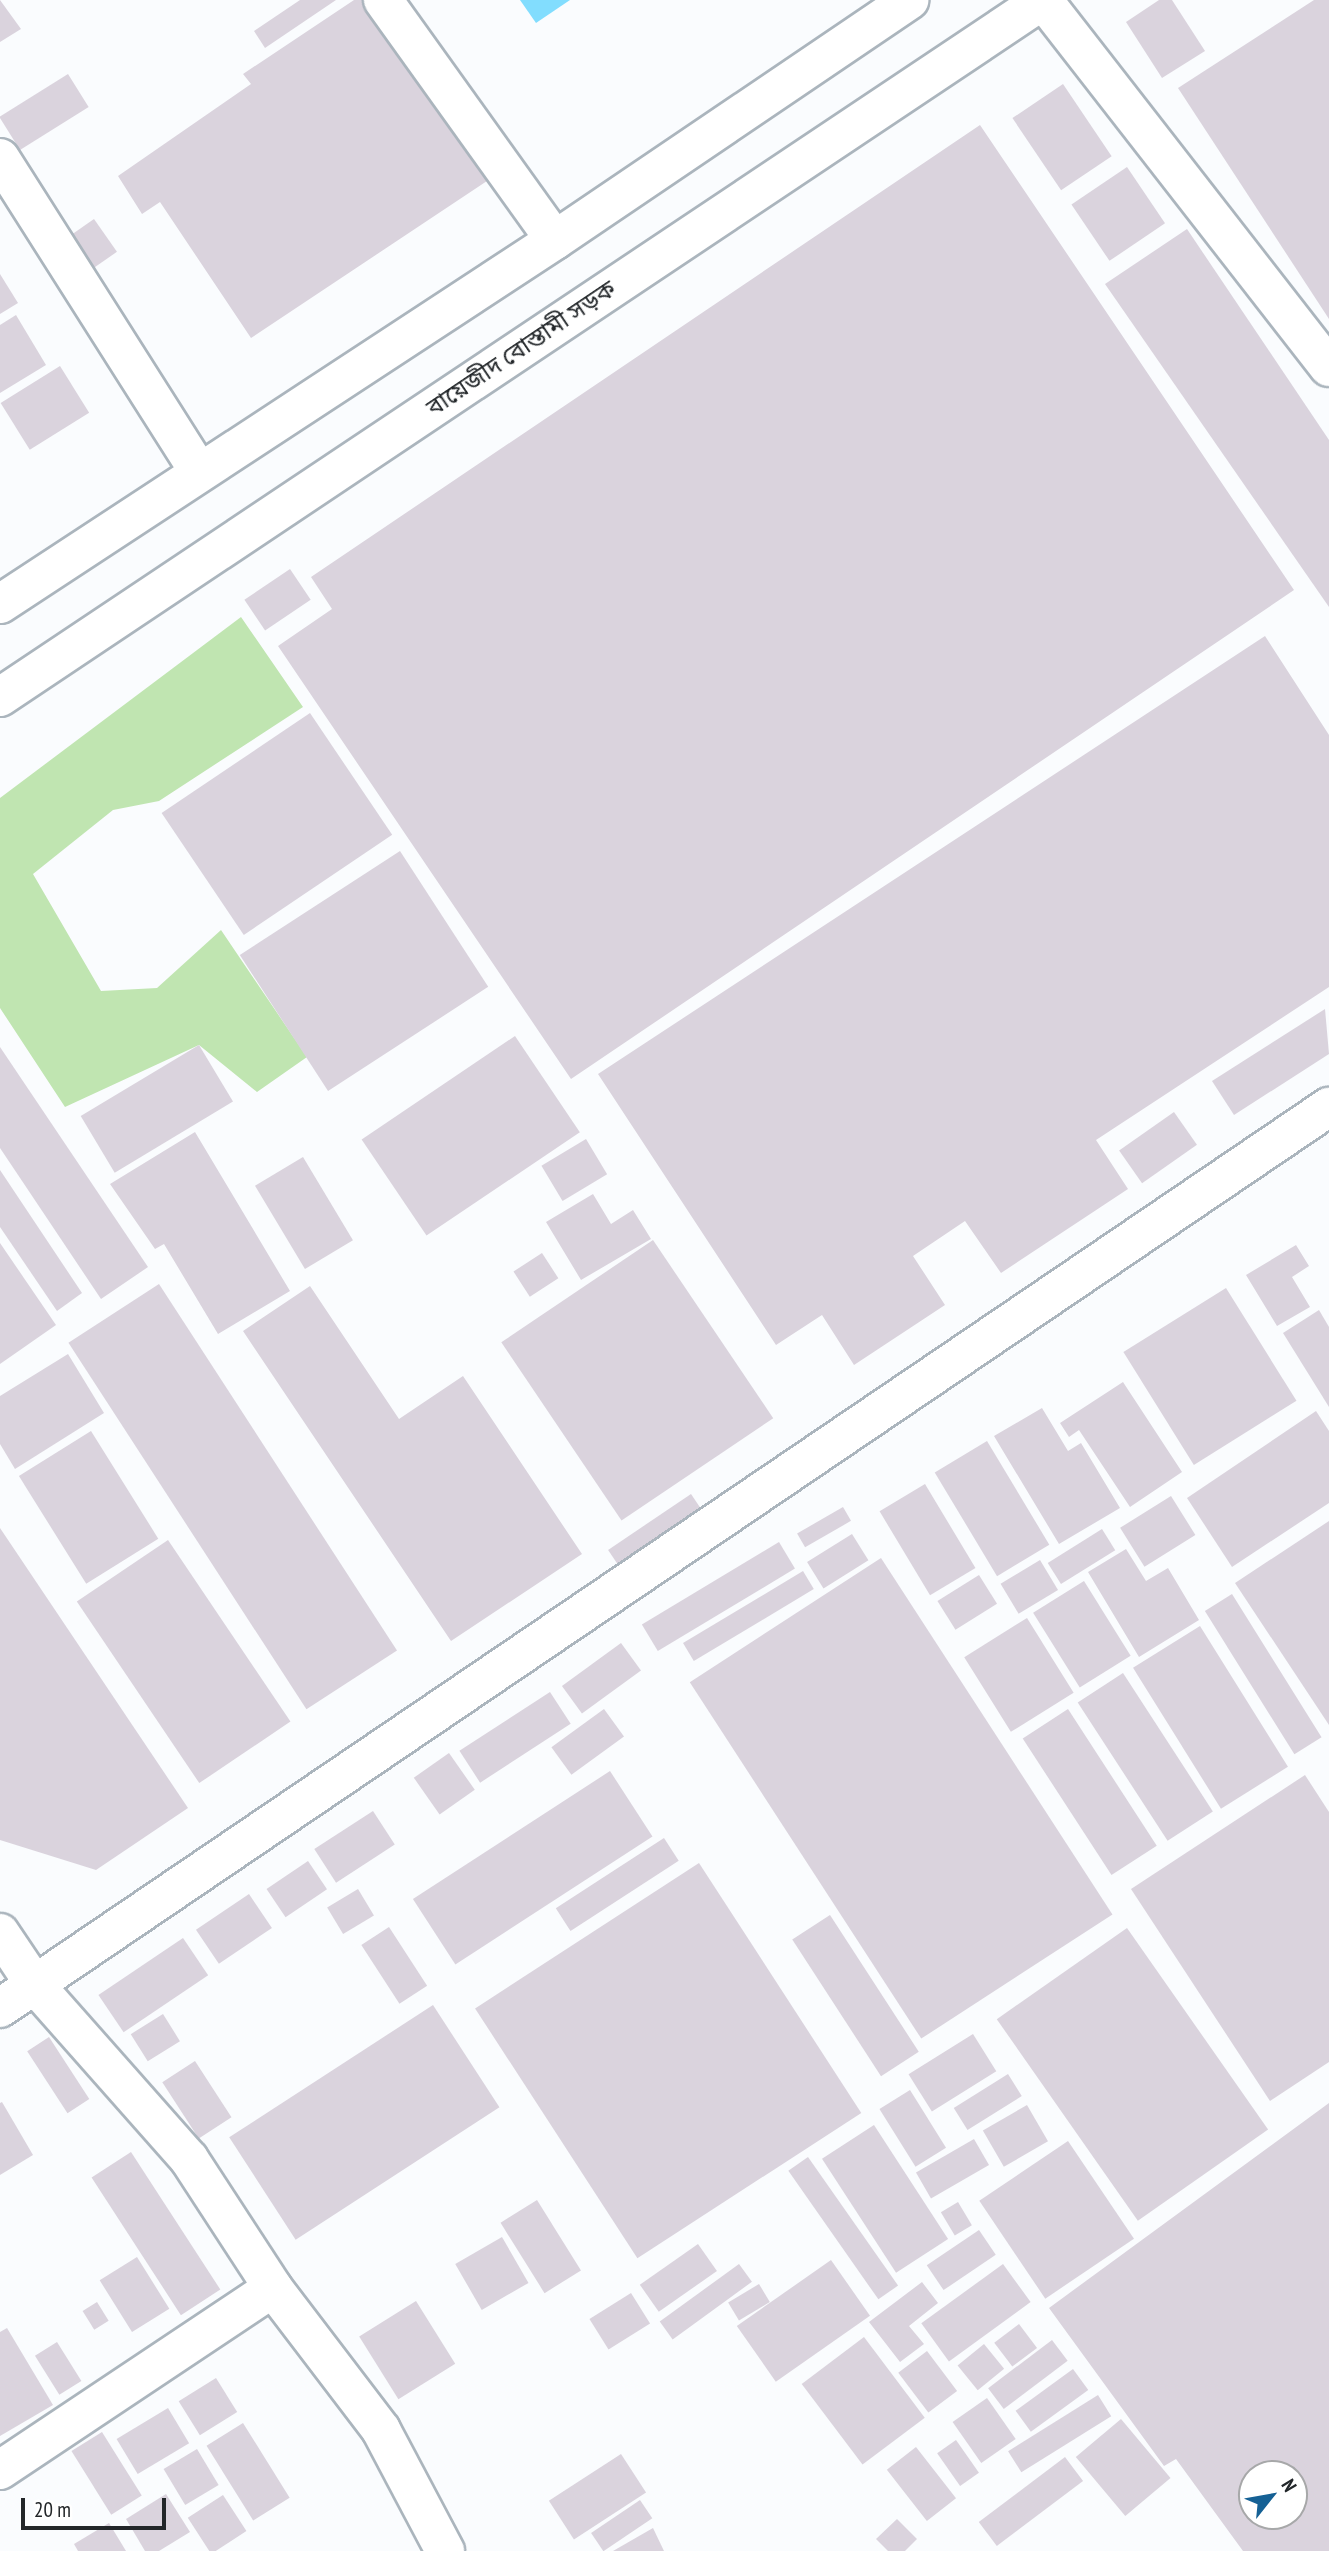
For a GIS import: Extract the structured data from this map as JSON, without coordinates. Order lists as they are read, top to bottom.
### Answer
{
  "streets": {
    "street": ["বায়েজীদ বোস্তামী সড়ক"]
  },
  "scale_bar": "20 m",
  "north": "top right"
}
